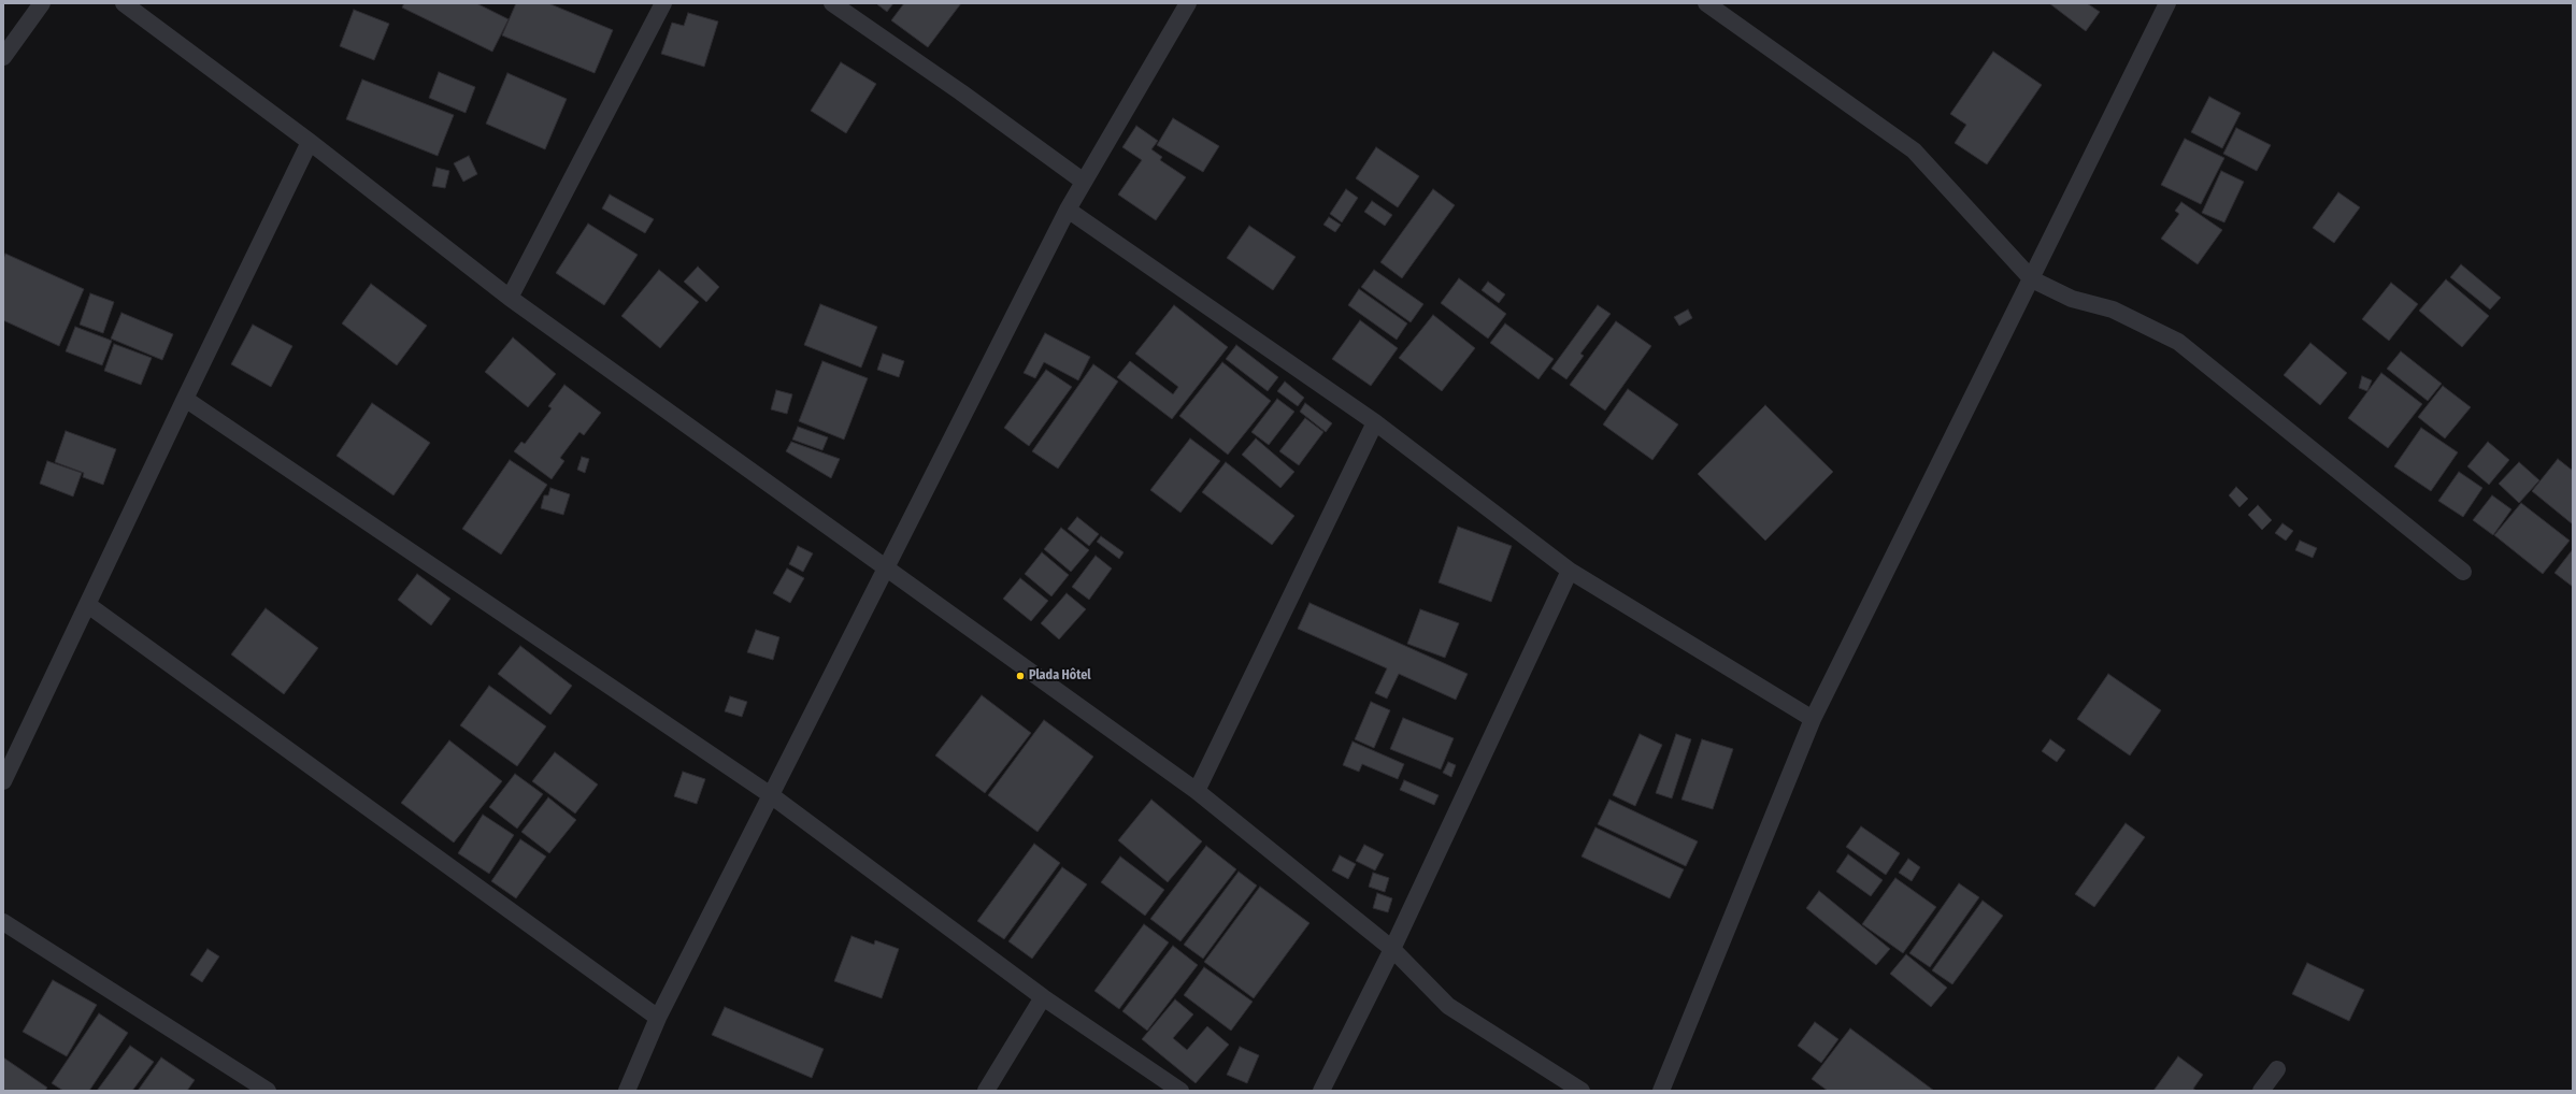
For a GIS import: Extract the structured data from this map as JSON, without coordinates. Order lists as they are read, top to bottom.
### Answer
{
  "places": ["Plada Hôtel"]
}
